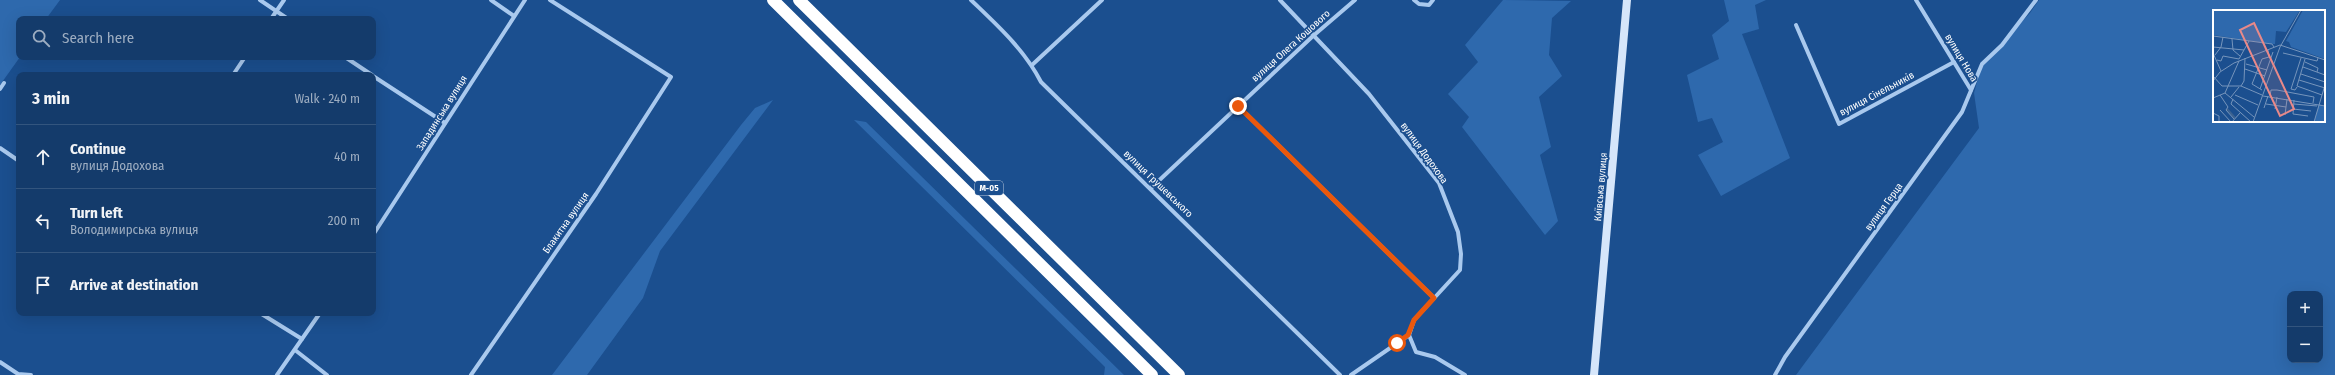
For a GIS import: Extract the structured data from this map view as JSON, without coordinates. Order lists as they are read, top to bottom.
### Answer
{
  "streets": {
    "highway": ["М-05"],
    "street": [
      "вулиця Олега Кошового",
      "вулиця Нова",
      "вулиця Сінельників",
      "Западинська вулиця",
      "вулиця Додохова",
      "вулиця Грушевського",
      "Київська вулиця",
      "вулиця Герца",
      "Блакитна вулиця"
    ]
  },
  "crossings": [
    ["вулиця Олега Кошового", "вулиця Додохова"],
    ["вулиця Олега Кошового", "вулиця Грушевського"],
    ["вулиця Нова", "вулиця Сінельників"],
    ["вулиця Нова", "вулиця Герца"]
  ],
  "page": {
    "search": "Search here",
    "heading": ["3 min", "Walk · 240 m"],
    "list": [
      ["Continue", "вулиця Додохова", "40 m"],
      ["Turn left", "Володимирська вулиця", "200 m"],
      "Arrive at destination"
    ],
    "map_buttons": ["+", "−"]
  }
}
